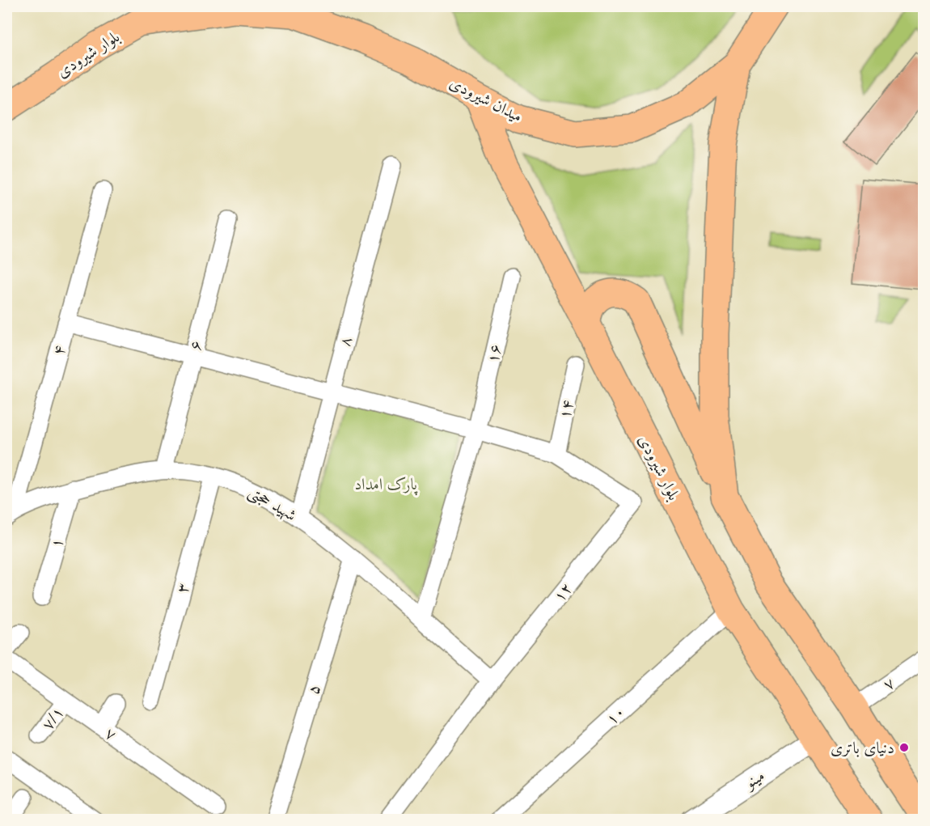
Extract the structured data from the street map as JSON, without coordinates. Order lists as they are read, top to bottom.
{
  "streets": {
    "main road": ["بلوار شیرودی", "میدان شیرودی"],
    "street": [
      "۸",
      "۶",
      "۴",
      "۱۶",
      "۱۴",
      "شهید حجتی",
      "۱",
      "۳",
      "۱۲",
      "۷",
      "۵",
      "۱۰",
      "۷/۱",
      "مینو"
    ]
  },
  "crossings": [
    ["بلوار شیرودی", "میدان شیرودی"],
    ["بلوار شیرودی", "۱۰"],
    ["بلوار شیرودی", "مینو"],
    ["۸", "شهید حجتی"],
    ["۶", "شهید حجتی"],
    ["۴", "شهید حجتی"],
    ["۱۴", "۱۲"],
    ["شهید حجتی", "۱"],
    ["شهید حجتی", "۳"],
    ["شهید حجتی", "۱۲"],
    ["شهید حجتی", "۵"],
    ["۷", "۷/۱"]
  ],
  "parks": ["پارک امداد"],
  "places": ["دنیای باتری"]
}
